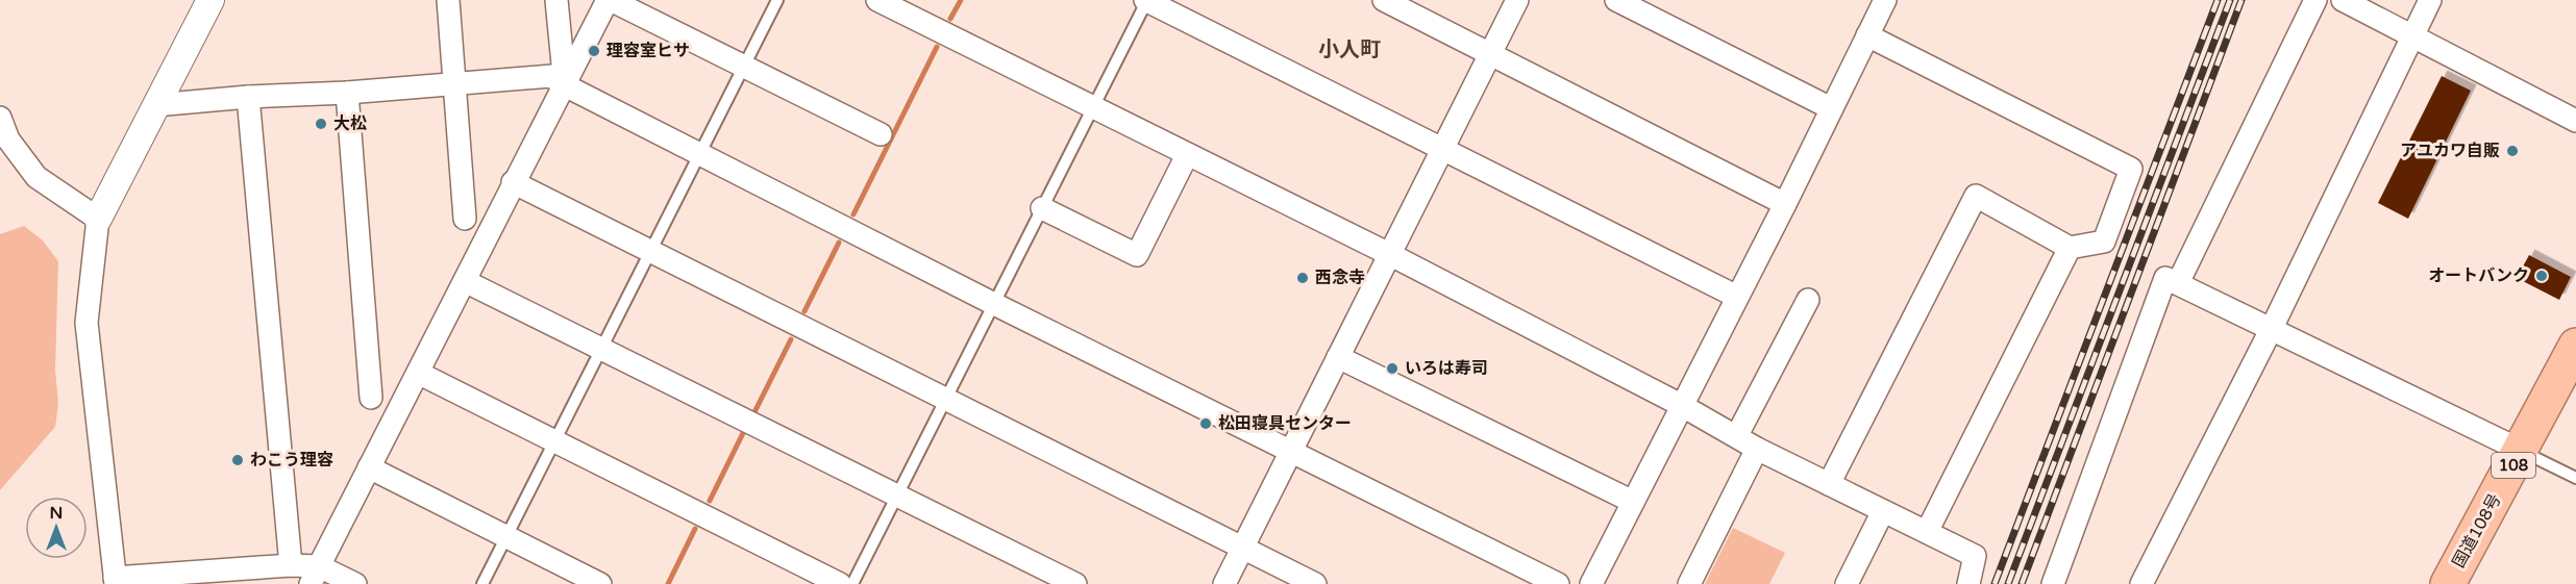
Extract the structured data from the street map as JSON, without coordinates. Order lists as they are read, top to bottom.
{
  "streets": {
    "highway": ["108", "国道108号"]
  },
  "districts": ["小人町"],
  "places": [
    "理容室ヒサ",
    "大松",
    "アユカワ自販",
    "オートバンク",
    "西念寺",
    "いろは寿司",
    "松田寝具センター",
    "わこう理容"
  ],
  "north": "top"
}
